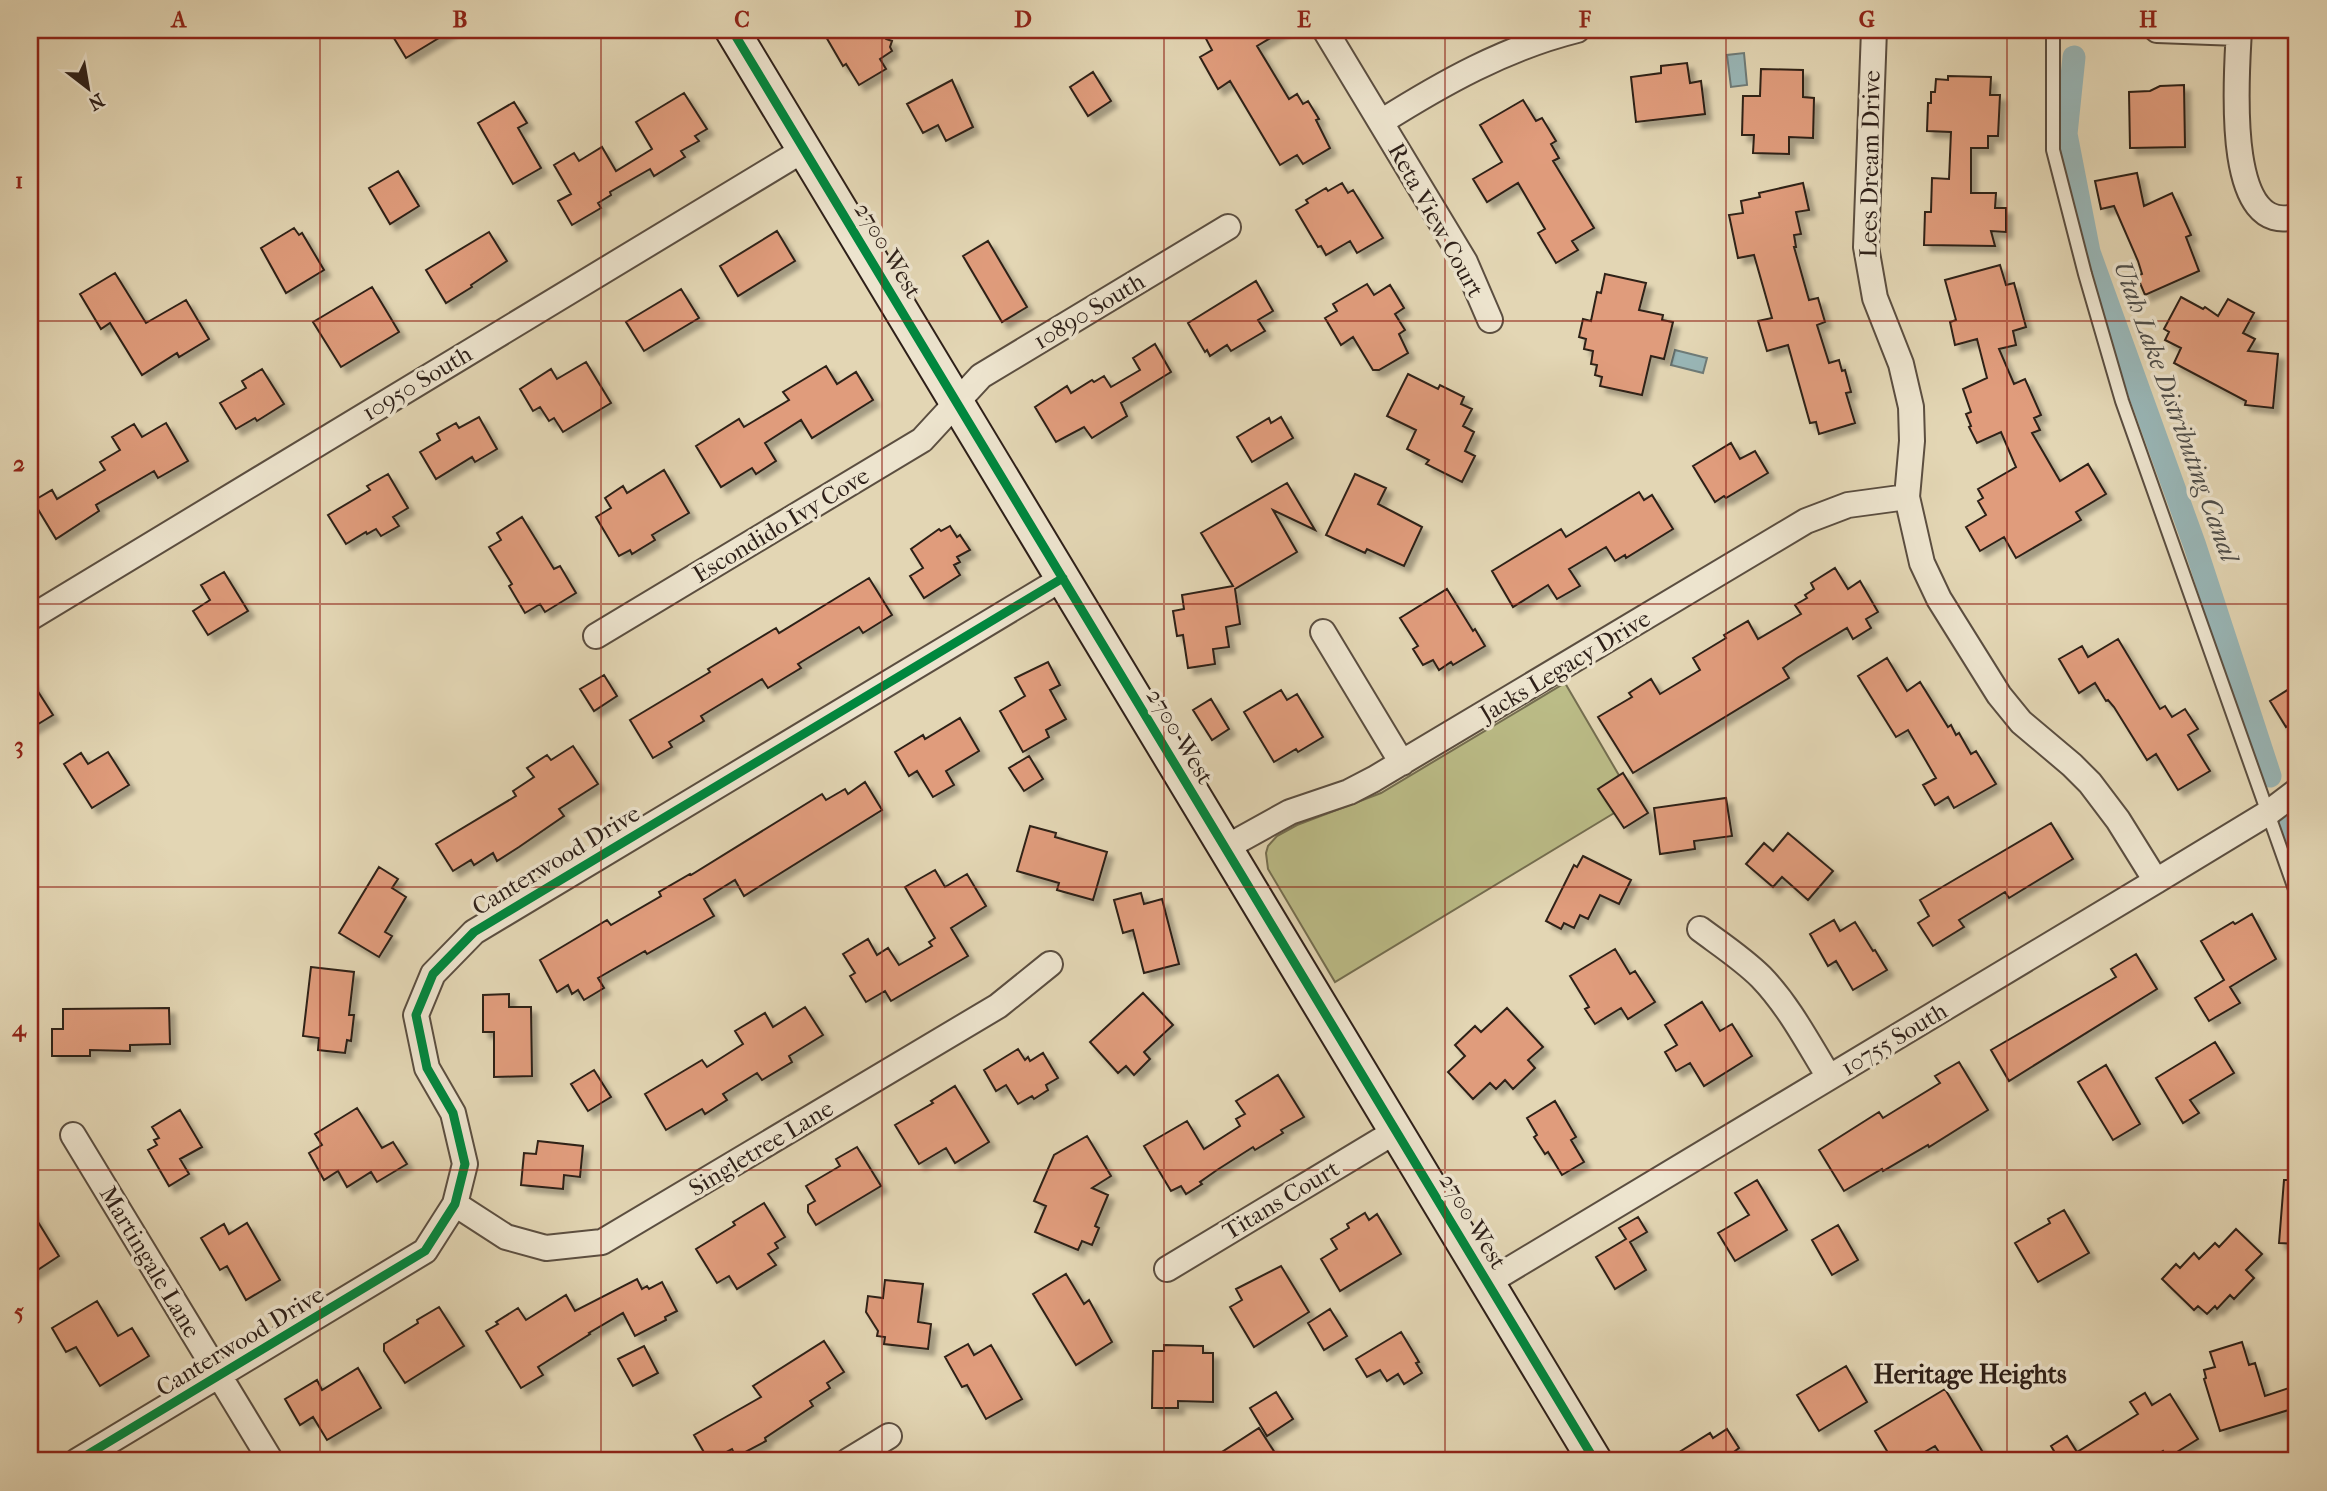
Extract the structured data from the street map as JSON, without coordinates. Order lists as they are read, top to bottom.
{
  "streets": {
    "main road": ["2700 West"],
    "street": [
      "Lees Dream Drive",
      "Reta View Court",
      "10890 South",
      "10950 South",
      "Escondido Ivy Cove",
      "Jacks Legacy Drive",
      "Canterwood Drive",
      "10755 South",
      "Singletree Lane",
      "Titans Court",
      "Martingale Lane"
    ]
  },
  "crossings": [
    ["Lees Dream Drive", "Jacks Legacy Drive"],
    ["Lees Dream Drive", "10755 South"],
    ["2700 West", "10890 South"],
    ["2700 West", "10950 South"],
    ["2700 West", "Escondido Ivy Cove"],
    ["2700 West", "Jacks Legacy Drive"],
    ["2700 West", "Canterwood Drive"],
    ["2700 West", "10755 South"],
    ["2700 West", "Titans Court"],
    ["10890 South", "Escondido Ivy Cove"],
    ["Canterwood Drive", "Singletree Lane"],
    ["Canterwood Drive", "Martingale Lane"]
  ],
  "districts": ["Heritage Heights"],
  "water": ["Utah Lake Distributing Canal"],
  "north": "bottom right",
  "grid": {
    "columns": [
      "A",
      "B",
      "C",
      "D",
      "E",
      "F",
      "G",
      "H"
    ],
    "rows": [
      "1",
      "2",
      "3",
      "4",
      "5"
    ]
  }
}
